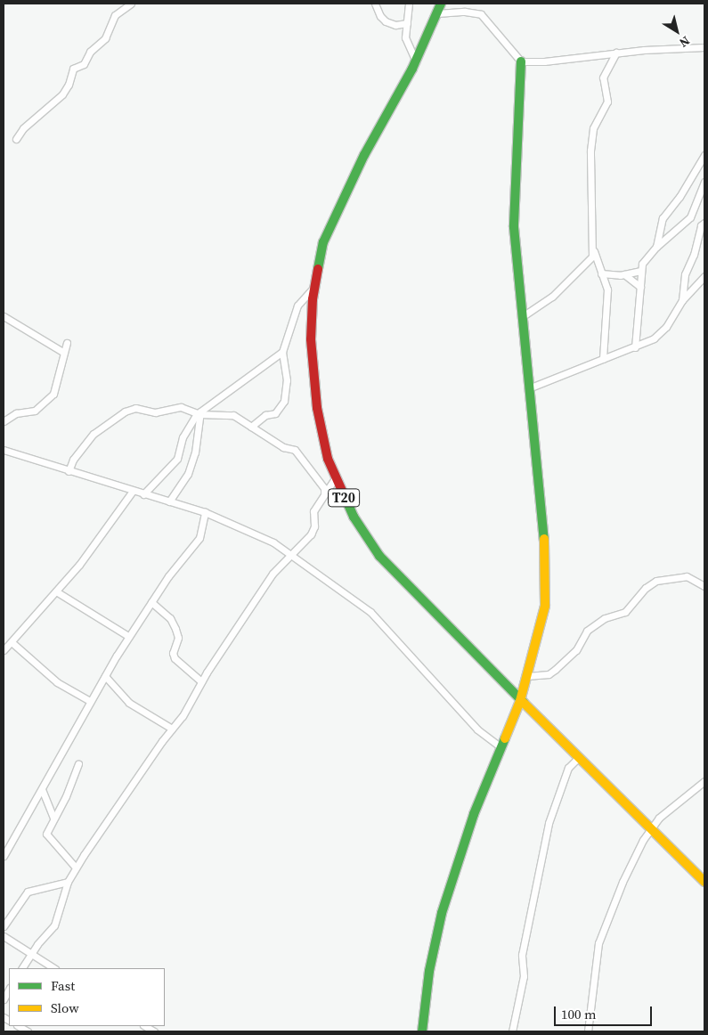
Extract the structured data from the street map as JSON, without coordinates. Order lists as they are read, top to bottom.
{
  "streets": {
    "main road": ["T20"]
  },
  "legend": ["Fast", "Slow"],
  "scale_bar": "100 m",
  "north": "bottom right"
}
